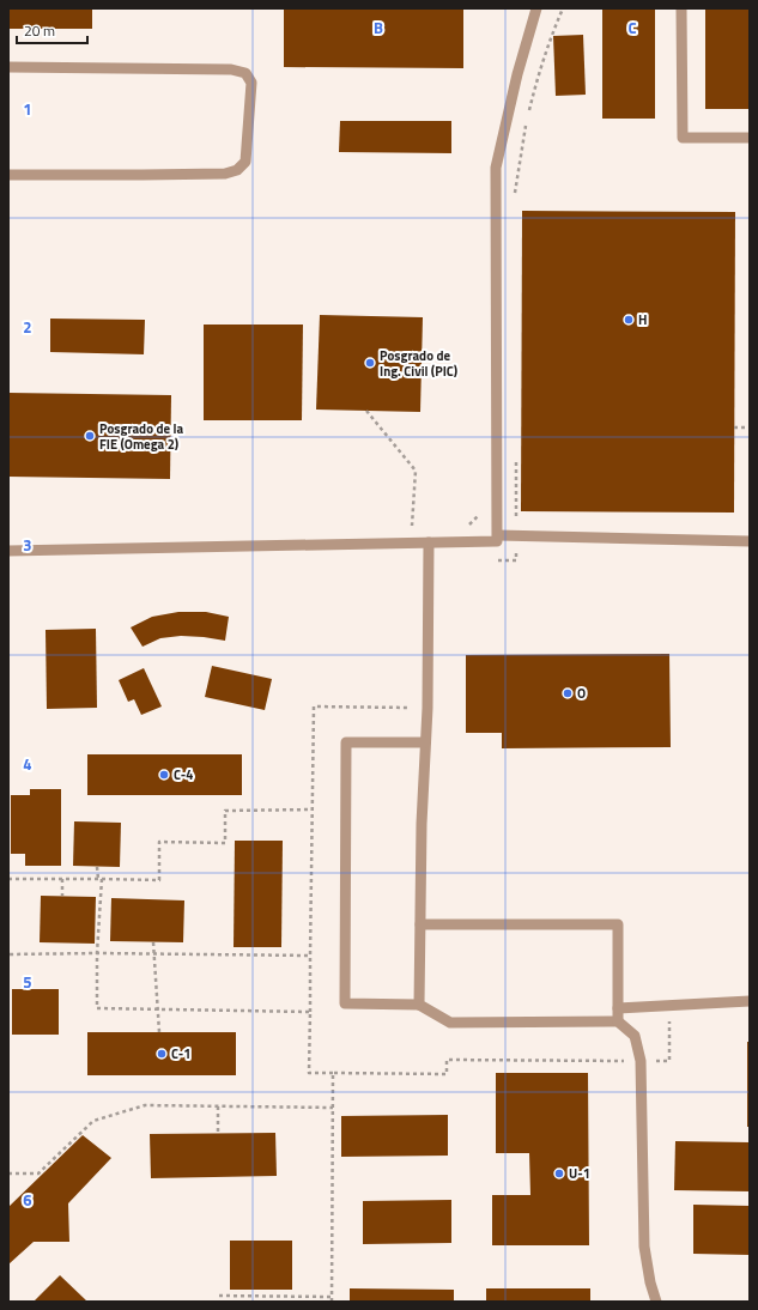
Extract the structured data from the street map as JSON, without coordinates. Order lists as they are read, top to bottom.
{
  "places": [
    "H",
    "Posgrado de Ing. Civil (PIC)",
    "Posgrado de la FIE (Omega 2)",
    "O",
    "C-4",
    "C-1",
    "U-1"
  ],
  "scale_bar": "20 m",
  "grid": {
    "columns": ["B", "C"],
    "rows": [
      "1",
      "2",
      "3",
      "4",
      "5",
      "6"
    ]
  }
}
